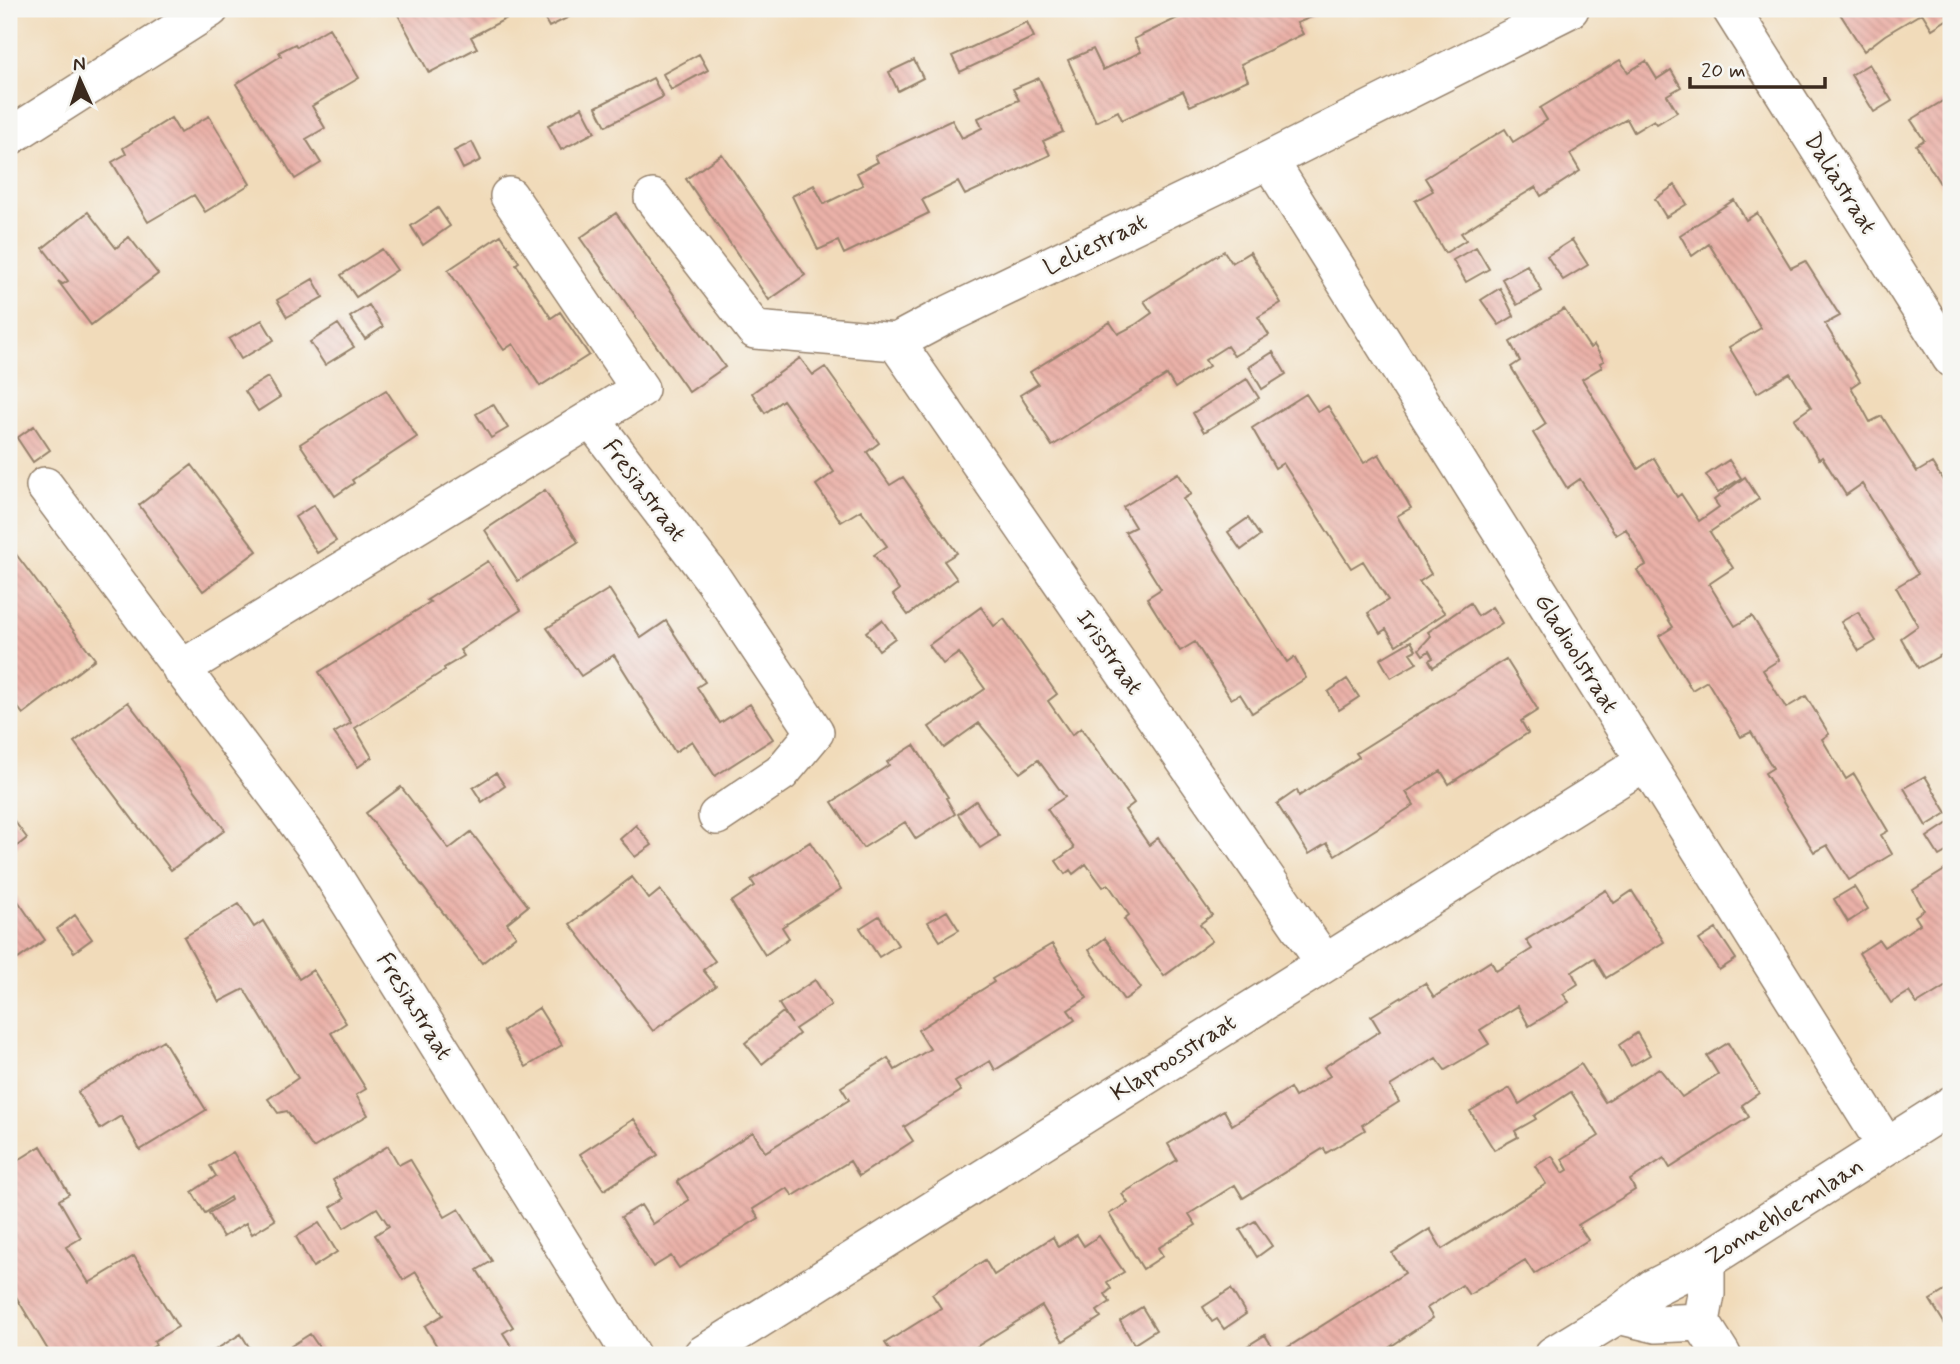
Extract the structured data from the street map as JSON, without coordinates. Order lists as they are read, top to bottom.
{
  "streets": {
    "street": [
      "Daliastraat",
      "Leliestraat",
      "Fresiastraat",
      "Irisstraat",
      "Gladioolstraat",
      "Klaproosstraat",
      "Zonnebloemlaan"
    ]
  },
  "crossings": [
    ["Leliestraat", "Irisstraat"],
    ["Leliestraat", "Gladioolstraat"],
    ["Irisstraat", "Klaproosstraat"],
    ["Gladioolstraat", "Klaproosstraat"],
    ["Gladioolstraat", "Zonnebloemlaan"]
  ],
  "scale_bar": "20 m",
  "north": "top"
}
